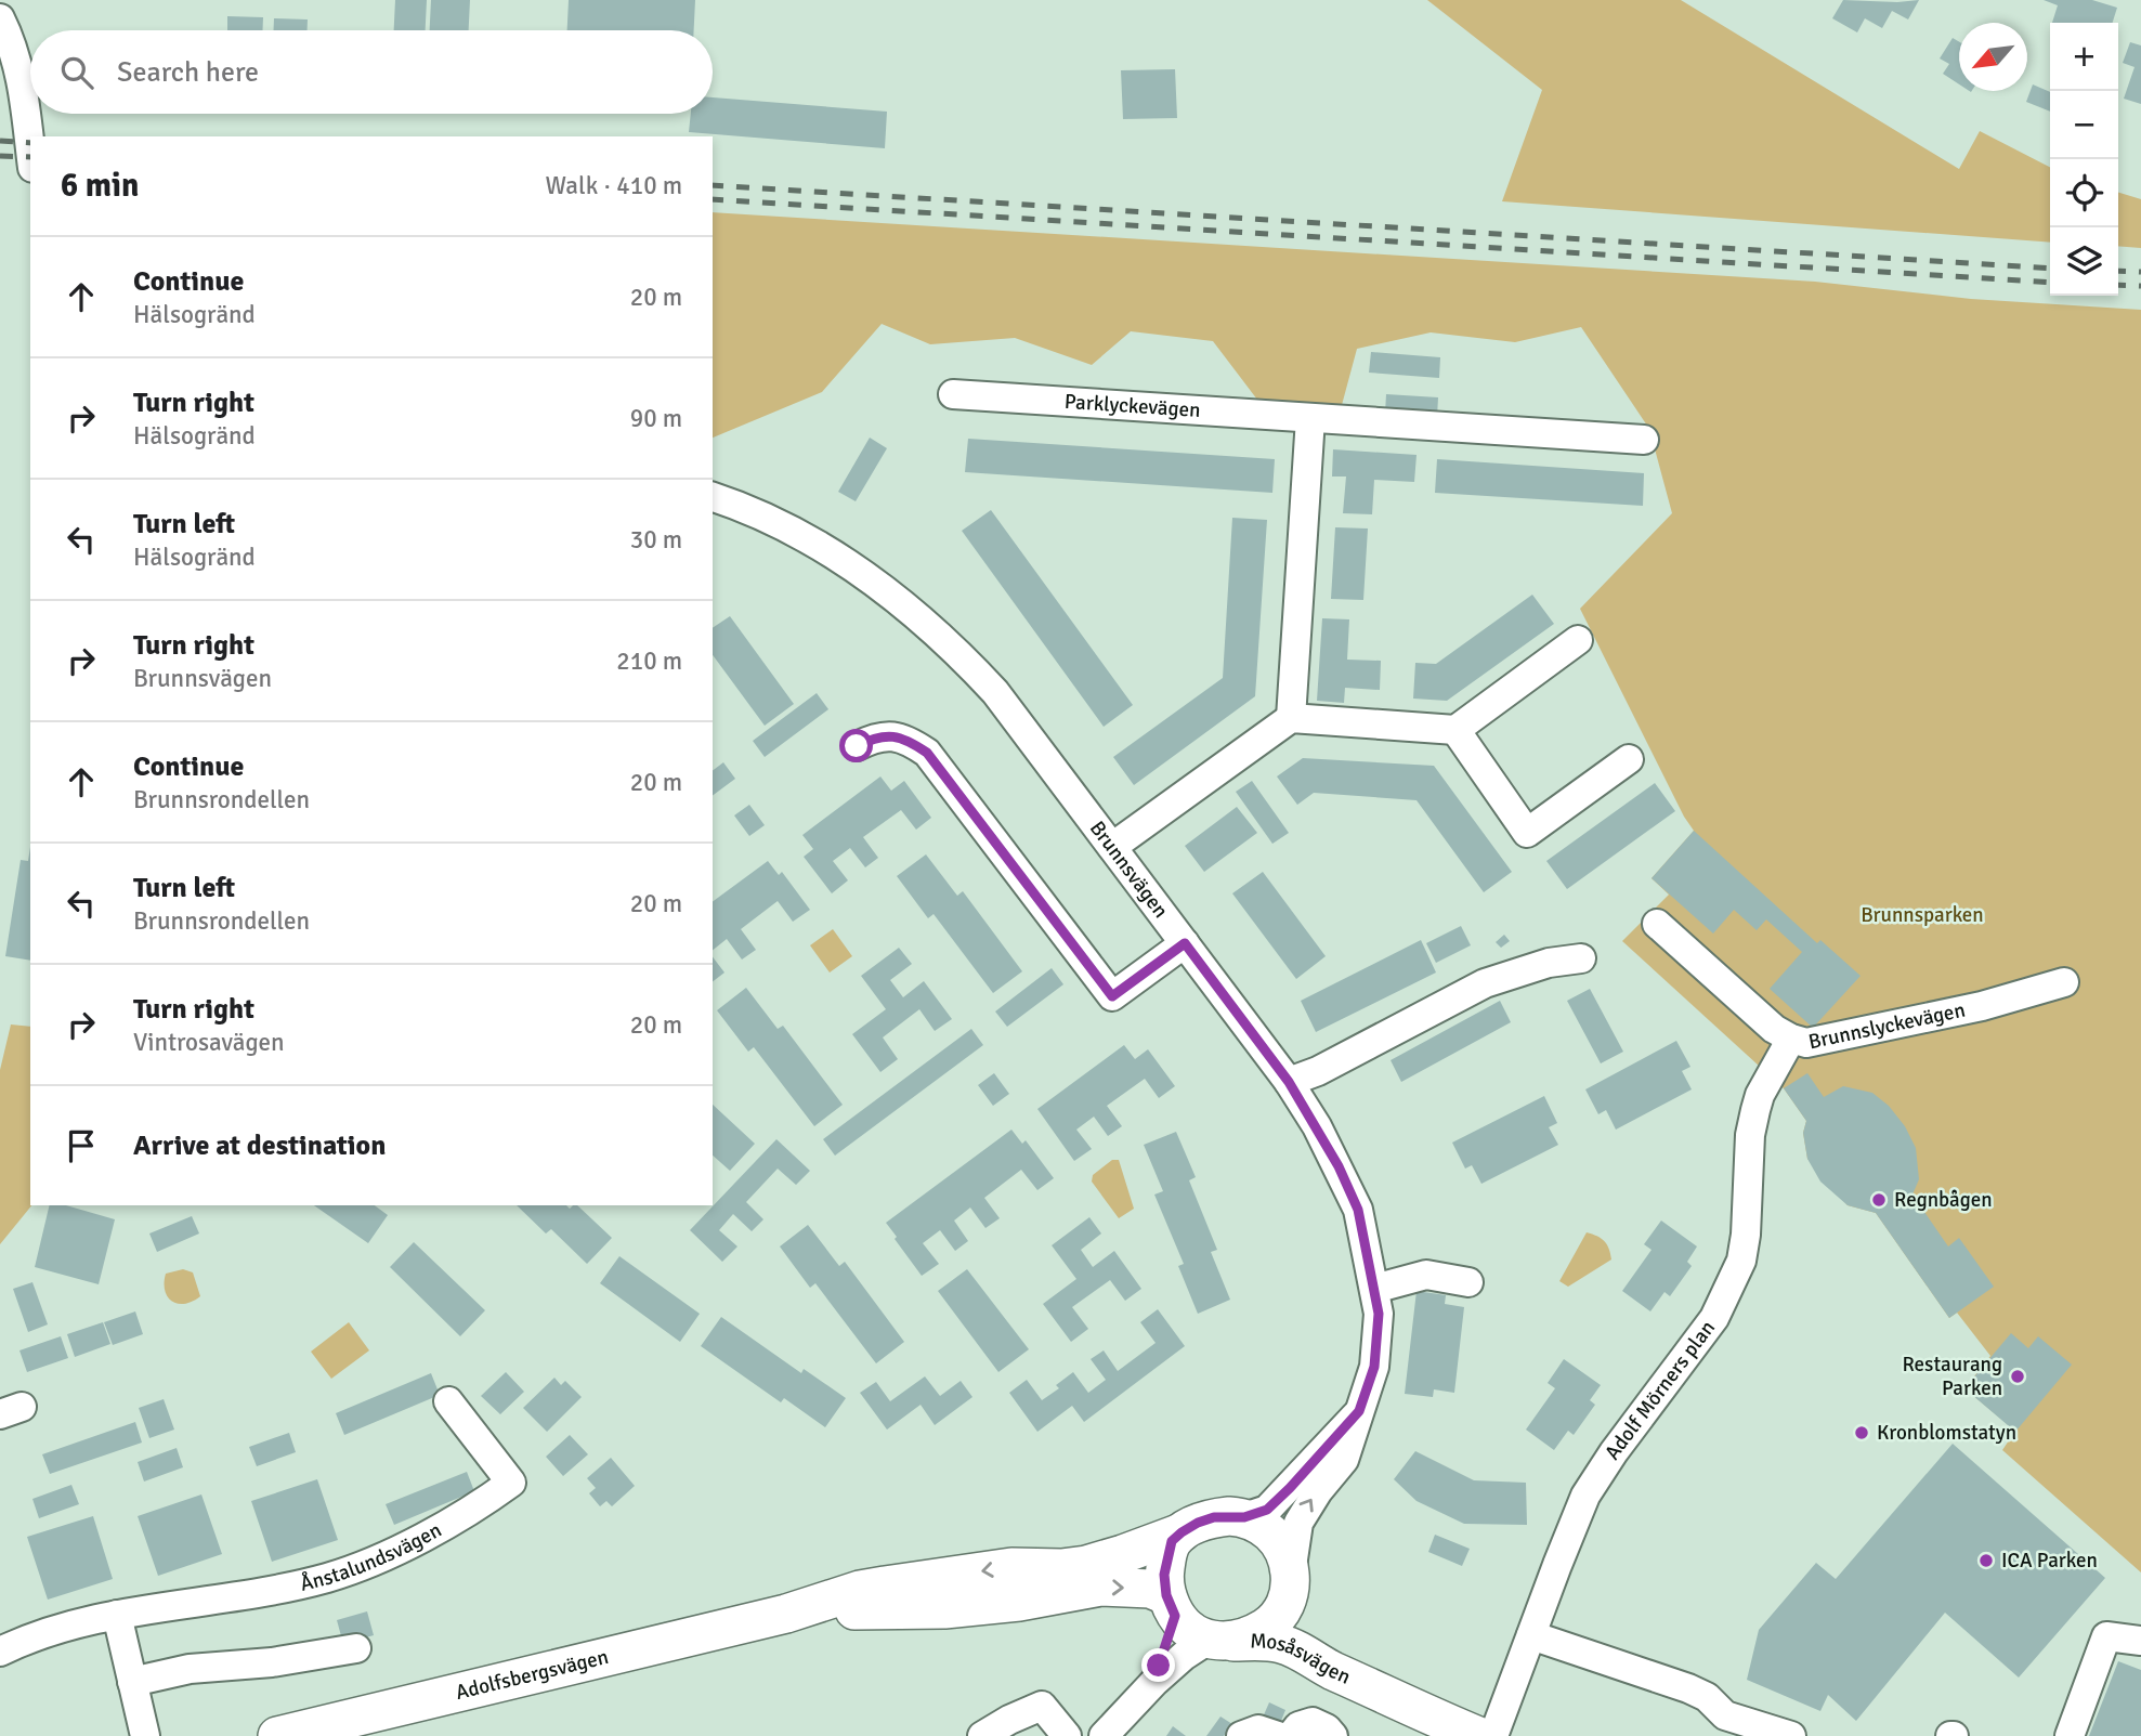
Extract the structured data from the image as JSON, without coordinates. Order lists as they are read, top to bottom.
{
  "streets": {
    "main road": ["Mosåsvägen", "Adolfsbergsvägen"],
    "street": [
      "Parklyckevägen",
      "Brunnsvägen",
      "Brunnslyckevägen",
      "Adolf Mörners plan",
      "Ånstalundsvägen"
    ]
  },
  "crossings": [
    ["Brunnsvägen", "Mosåsvägen"],
    ["Brunnsvägen", "Adolfsbergsvägen"],
    ["Brunnslyckevägen", "Adolf Mörners plan"],
    ["Mosåsvägen", "Adolfsbergsvägen"]
  ],
  "parks": ["Brunnsparken"],
  "places": [
    "Regnbågen",
    "Restaurang Parken",
    "Kronblomstatyn",
    "ICA Parken"
  ],
  "north": "bottom left",
  "page": {
    "map_buttons": ["+", "−"],
    "search": "Search here",
    "heading": ["6 min", "Walk · 410 m"],
    "list": [
      ["Continue", "Hälsogränd", "20 m"],
      ["Turn right", "Hälsogränd", "90 m"],
      ["Turn left", "Hälsogränd", "30 m"],
      ["Turn right", "Brunnsvägen", "210 m"],
      ["Continue", "Brunnsrondellen", "20 m"],
      ["Turn left", "Brunnsrondellen", "20 m"],
      ["Turn right", "Vintrosavägen", "20 m"],
      "Arrive at destination"
    ]
  }
}
